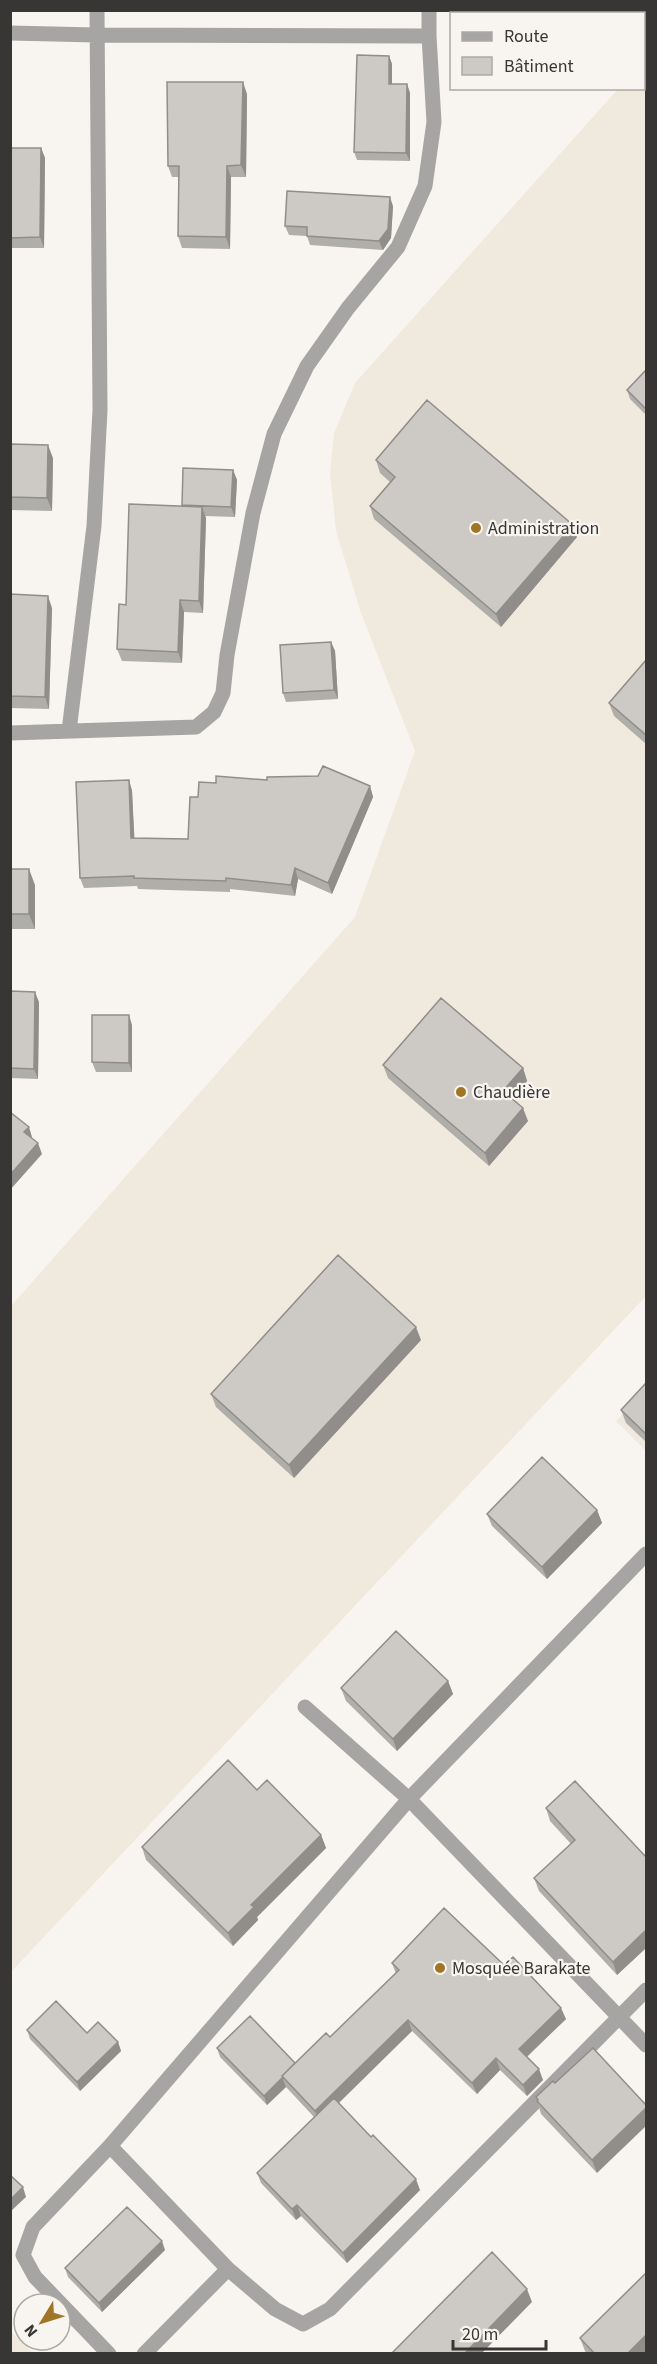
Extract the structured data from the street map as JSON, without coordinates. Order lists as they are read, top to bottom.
{
  "places": ["Administration", "Chaudière", "Mosquée Barakate"],
  "legend": ["Route", "Bâtiment"],
  "scale_bar": "20 m",
  "north": "bottom left"
}
